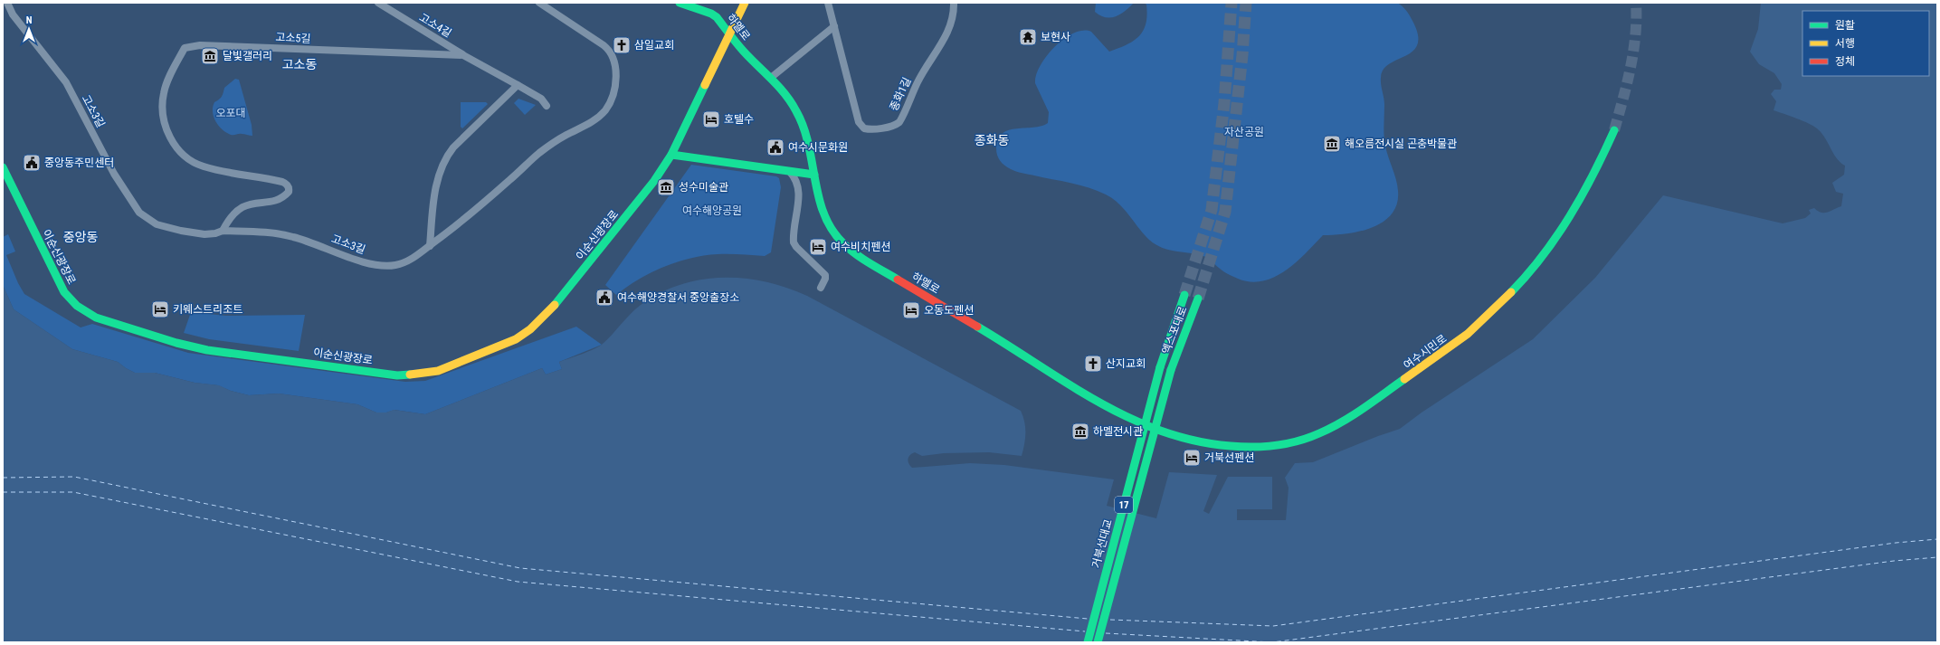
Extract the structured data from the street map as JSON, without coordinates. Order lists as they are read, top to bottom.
{
  "streets": {
    "street": [
      "고소4길",
      "하멜로",
      "고소5길",
      "종화1길",
      "고소3길",
      "이순신광장로",
      "엑스포대로",
      "여수시민로",
      "17",
      "거북선대교"
    ]
  },
  "crossings": [
    ["고소4길", "고소5길"],
    ["하멜로", "이순신광장로"],
    ["하멜로", "여수시민로"],
    ["고소5길", "고소3길"],
    ["엑스포대로", "거북선대교"]
  ],
  "districts": ["고소동", "종화동", "중앙동"],
  "parks": ["오포대", "자산공원", "여수해양공원"],
  "places": {
    "temple": ["보현사"],
    "church": ["삼일교회", "산지교회"],
    "museum": [
      "달빛갤러리",
      "해오름전시실 곤충박물관",
      "성수미술관",
      "하멜전시관"
    ],
    "hotel": [
      "호텔수",
      "여수비치펜션",
      "키웨스트리조트",
      "오동도펜션",
      "거북선펜션"
    ],
    "public building": ["여수시문화원", "중앙동주민센터", "여수해양경찰서 중앙출장소"]
  },
  "legend": ["원활", "서행", "정체"],
  "north": "top"
}
